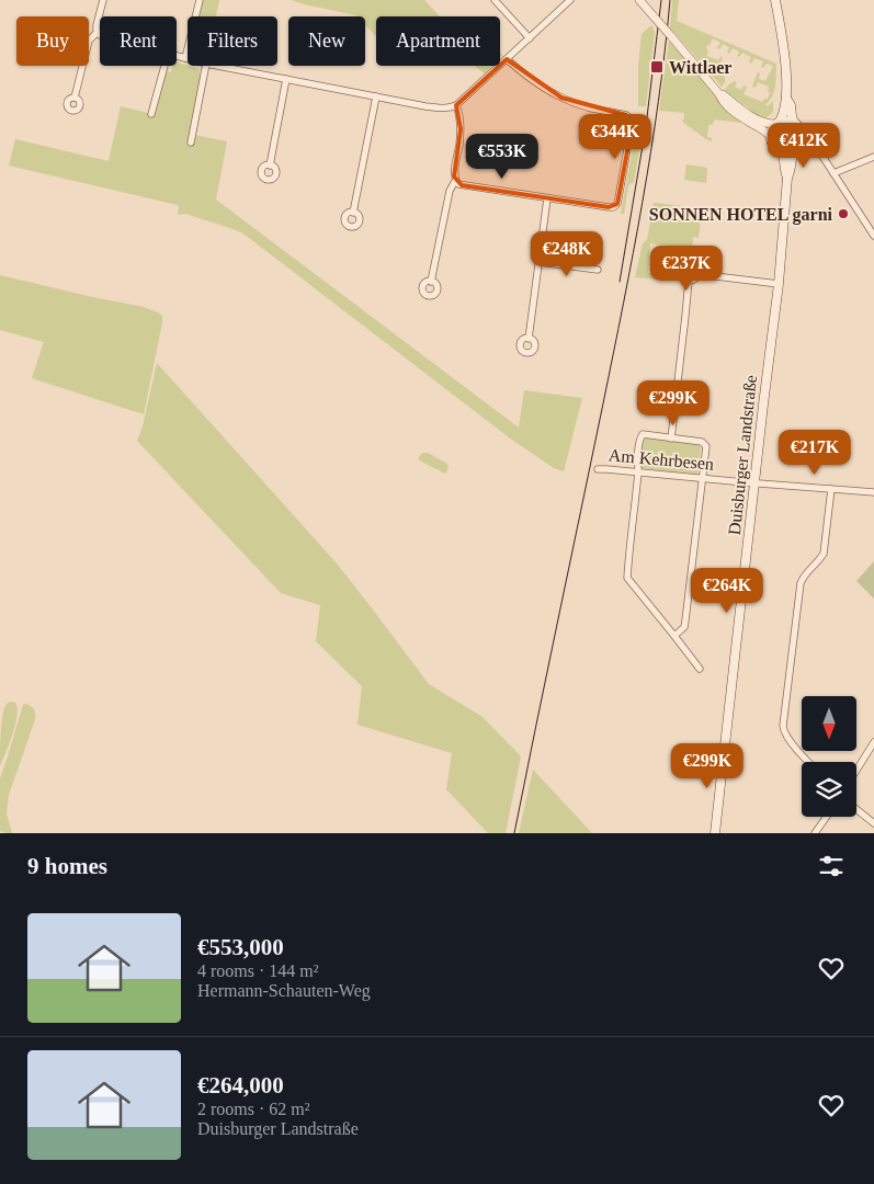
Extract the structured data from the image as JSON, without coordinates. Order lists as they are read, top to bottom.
{
  "streets": {
    "main road": ["Duisburger Landstraße"],
    "street": ["Am Kehrbesen"]
  },
  "crossings": [
    ["Duisburger Landstraße", "Am Kehrbesen"]
  ],
  "places": {
    "transit": ["Wittlaer"],
    "other": ["SONNEN HOTEL garni"]
  },
  "north": "bottom",
  "page": {
    "chip": [
      "Buy",
      "Rent",
      "Filters",
      "New",
      "Apartment"
    ],
    "price": [
      "€344K",
      "€412K",
      "€553K",
      "€248K",
      "€237K",
      "€299K",
      "€217K",
      "€264K",
      "€299K"
    ],
    "heading": "9 homes",
    "list": [
      {
        "name": "€553,000",
        "note": "4 rooms · 144 m² · Hermann-Schauten-Weg"
      },
      {
        "name": "€264,000",
        "note": "2 rooms · 62 m² · Duisburger Landstraße"
      }
    ]
  }
}
